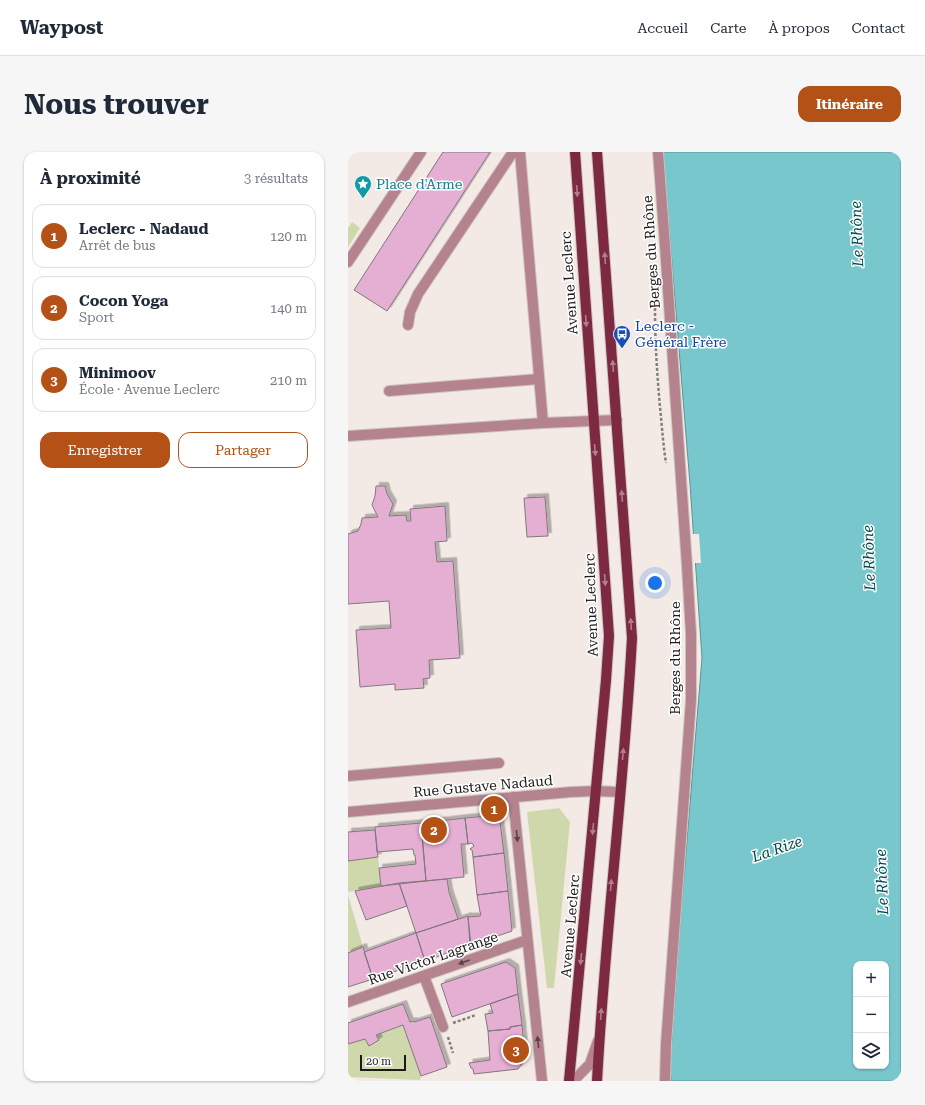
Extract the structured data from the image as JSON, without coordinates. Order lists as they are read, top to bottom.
{
  "streets": {
    "main road": ["Avenue Leclerc"],
    "street": ["Berges du Rhône", "Rue Gustave Nadaud", "Rue Victor Lagrange"]
  },
  "crossings": [
    ["Avenue Leclerc", "Rue Gustave Nadaud"]
  ],
  "one_way": ["Rue Victor Lagrange"],
  "water": ["Le Rhône", "La Rize"],
  "places": {
    "place": ["Place d'Arme"],
    "bus stop": ["Leclerc - Général Frère"]
  },
  "scale_bar": "20 m",
  "page": {
    "header": "Waypost",
    "nav": [
      "Accueil",
      "Carte",
      "À propos",
      "Contact"
    ],
    "buttons": [
      "Itinéraire",
      ["Enregistrer", "Partager"]
    ],
    "title": "Nous trouver",
    "heading": ["À proximité", "3 résultats"],
    "list": [
      {
        "mark": "1",
        "name": "Leclerc - Nadaud",
        "note": "Arrêt de bus",
        "value": "120 m"
      },
      {
        "mark": "2",
        "name": "Cocon Yoga",
        "note": "Sport",
        "value": "140 m"
      },
      {
        "mark": "3",
        "name": "Minimoov",
        "note": "École · Avenue Leclerc",
        "value": "210 m"
      }
    ],
    "pins": ["1", "2", "3"],
    "map_buttons": ["+", "−"],
    "scale": "20 m"
  }
}
